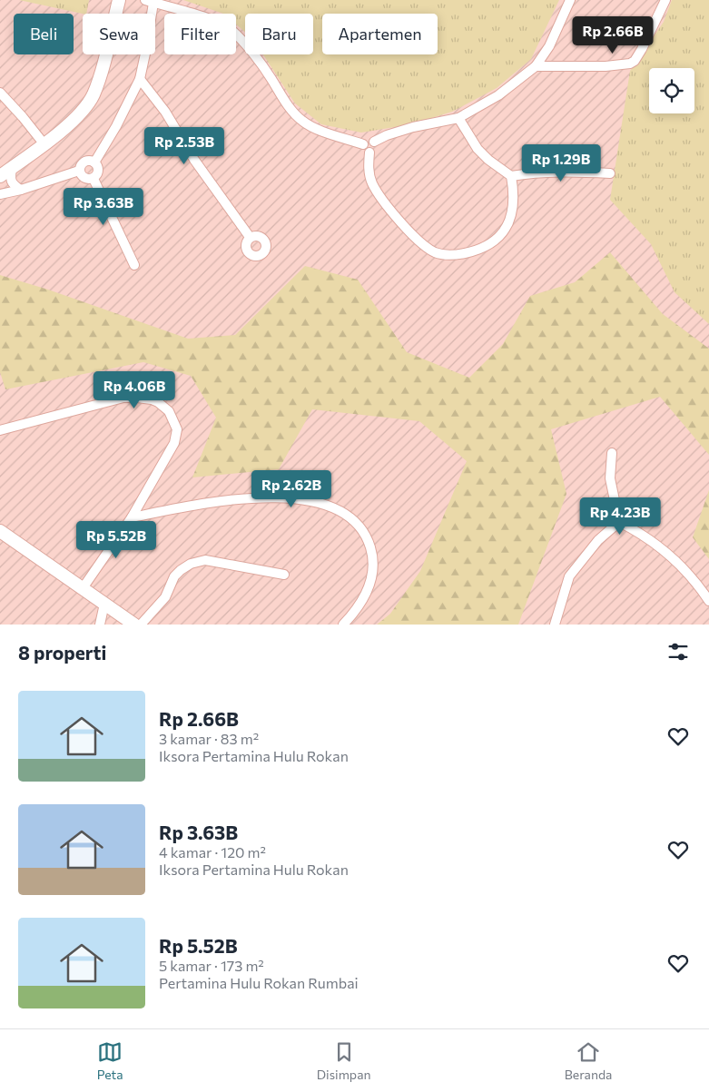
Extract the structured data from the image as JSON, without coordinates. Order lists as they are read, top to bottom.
{
  "page": {
    "chip": [
      "Beli",
      "Sewa",
      "Filter",
      "Baru",
      "Apartemen"
    ],
    "price": [
      "Rp 2.66B",
      "Rp 2.53B",
      "Rp 1.29B",
      "Rp 3.63B",
      "Rp 4.06B",
      "Rp 2.62B",
      "Rp 4.23B",
      "Rp 5.52B"
    ],
    "heading": "8 properti",
    "list": [
      {
        "name": "Rp 2.66B",
        "note": "3 kamar · 83 m² · Iksora Pertamina Hulu Rokan"
      },
      {
        "name": "Rp 3.63B",
        "note": "4 kamar · 120 m² · Iksora Pertamina Hulu Rokan"
      },
      {
        "name": "Rp 5.52B",
        "note": "5 kamar · 173 m² · Pertamina Hulu Rokan Rumbai"
      }
    ],
    "tabs": ["Peta", "Disimpan", "Beranda"]
  }
}
